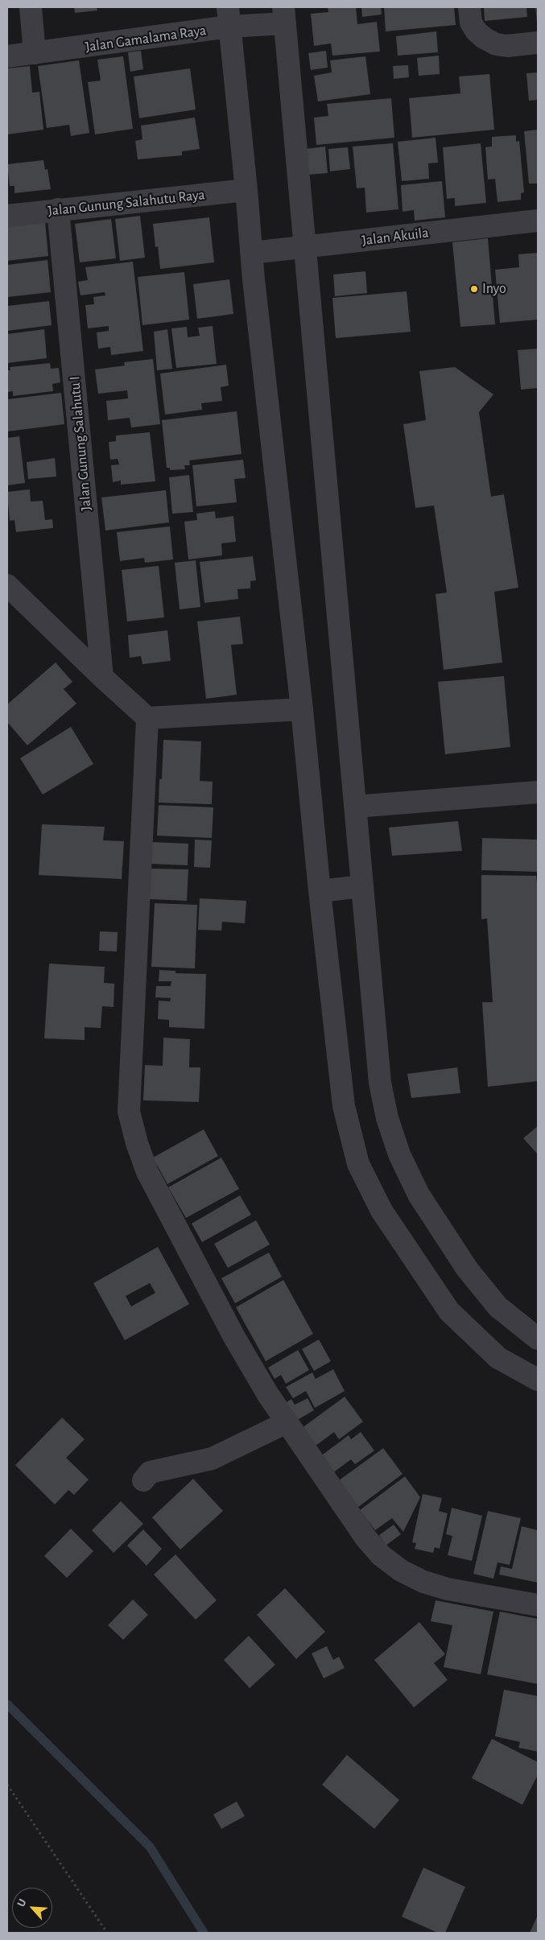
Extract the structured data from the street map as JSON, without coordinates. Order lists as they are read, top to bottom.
{
  "streets": {
    "street": [
      "Jalan Gamalama Raya",
      "Jalan Gunung Salahutu Raya",
      "Jalan Akuila",
      "Jalan Gunung Salahutu I"
    ]
  },
  "crossings": [
    ["Jalan Gunung Salahutu Raya", "Jalan Gunung Salahutu I"]
  ],
  "places": ["Inyo"],
  "north": "top left"
}
